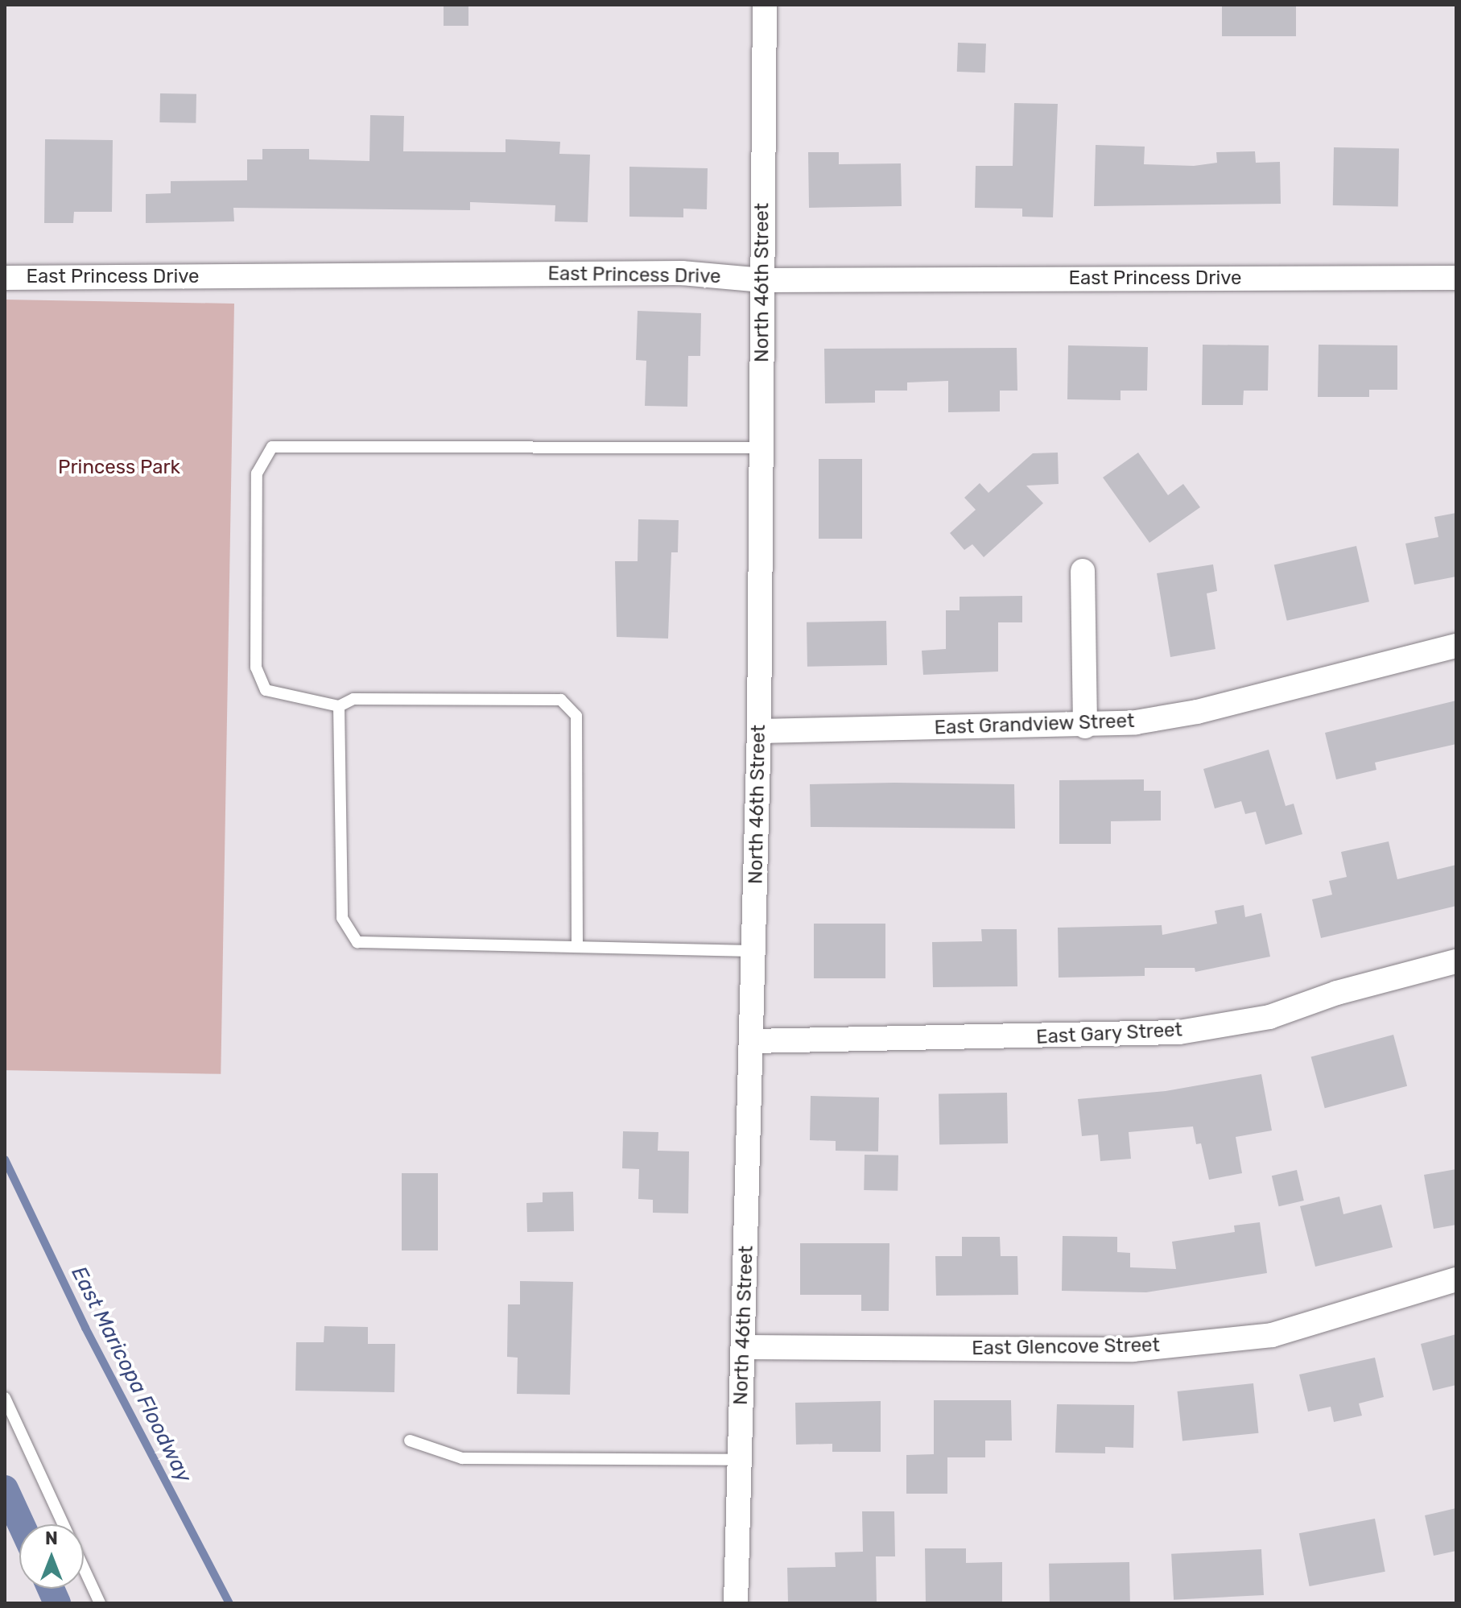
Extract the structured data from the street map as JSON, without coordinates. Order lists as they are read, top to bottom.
{
  "streets": {
    "street": [
      "East Princess Drive",
      "North 46th Street",
      "East Grandview Street",
      "East Gary Street",
      "East Glencove Street"
    ]
  },
  "crossings": [
    ["East Princess Drive", "North 46th Street"],
    ["North 46th Street", "East Grandview Street"],
    ["North 46th Street", "East Gary Street"],
    ["North 46th Street", "East Glencove Street"]
  ],
  "water": ["East Maricopa Floodway"],
  "parks": ["Princess Park"],
  "north": "top"
}
